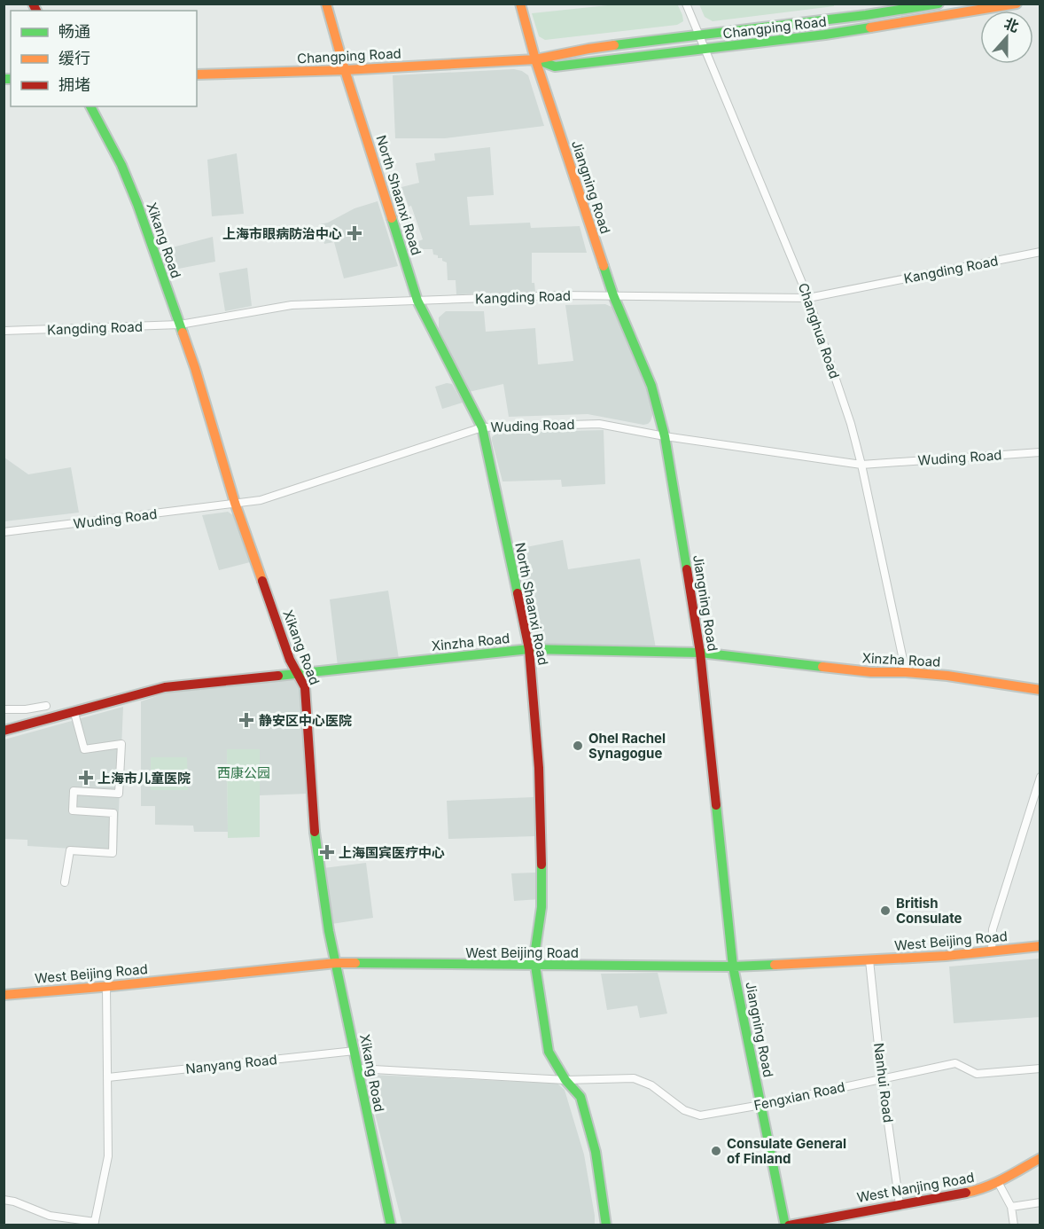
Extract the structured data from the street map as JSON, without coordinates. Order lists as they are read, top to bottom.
{
  "streets": {
    "main road": [
      "Changping Road",
      "Jiangning Road",
      "North Shaanxi Road",
      "Xikang Road",
      "Xinzha Road",
      "West Beijing Road",
      "West Nanjing Road"
    ],
    "street": [
      "Kangding Road",
      "Changhua Road",
      "Wuding Road",
      "Nanyang Road",
      "Nanhui Road",
      "Fengxian Road"
    ]
  },
  "crossings": [
    ["Changping Road", "Jiangning Road"],
    ["Changping Road", "North Shaanxi Road"],
    ["Changping Road", "Changhua Road"],
    ["Jiangning Road", "Kangding Road"],
    ["Jiangning Road", "Wuding Road"],
    ["Jiangning Road", "Xinzha Road"],
    ["Jiangning Road", "West Beijing Road"],
    ["Jiangning Road", "Fengxian Road"],
    ["Jiangning Road", "West Nanjing Road"],
    ["North Shaanxi Road", "Kangding Road"],
    ["North Shaanxi Road", "Wuding Road"],
    ["North Shaanxi Road", "Xinzha Road"],
    ["North Shaanxi Road", "West Beijing Road"],
    ["North Shaanxi Road", "Fengxian Road"],
    ["Xikang Road", "Kangding Road"],
    ["Xikang Road", "Wuding Road"],
    ["Xikang Road", "Xinzha Road"],
    ["Xikang Road", "West Beijing Road"],
    ["Xikang Road", "Nanyang Road"],
    ["Kangding Road", "Changhua Road"],
    ["Changhua Road", "Wuding Road"],
    ["Changhua Road", "Xinzha Road"],
    ["West Beijing Road", "Nanhui Road"],
    ["Nanhui Road", "Fengxian Road"],
    ["Nanhui Road", "West Nanjing Road"]
  ],
  "parks": ["西康公园"],
  "places": {
    "health": [
      "上海市眼病防治中心",
      "静安区中心医院",
      "上海市儿童医院",
      "上海国宾医疗中心"
    ],
    "other": ["Ohel Rachel Synagogue", "British Consulate", "Consulate General of Finland"]
  },
  "legend": ["畅通", "缓行", "拥堵"],
  "north": "top"
}
